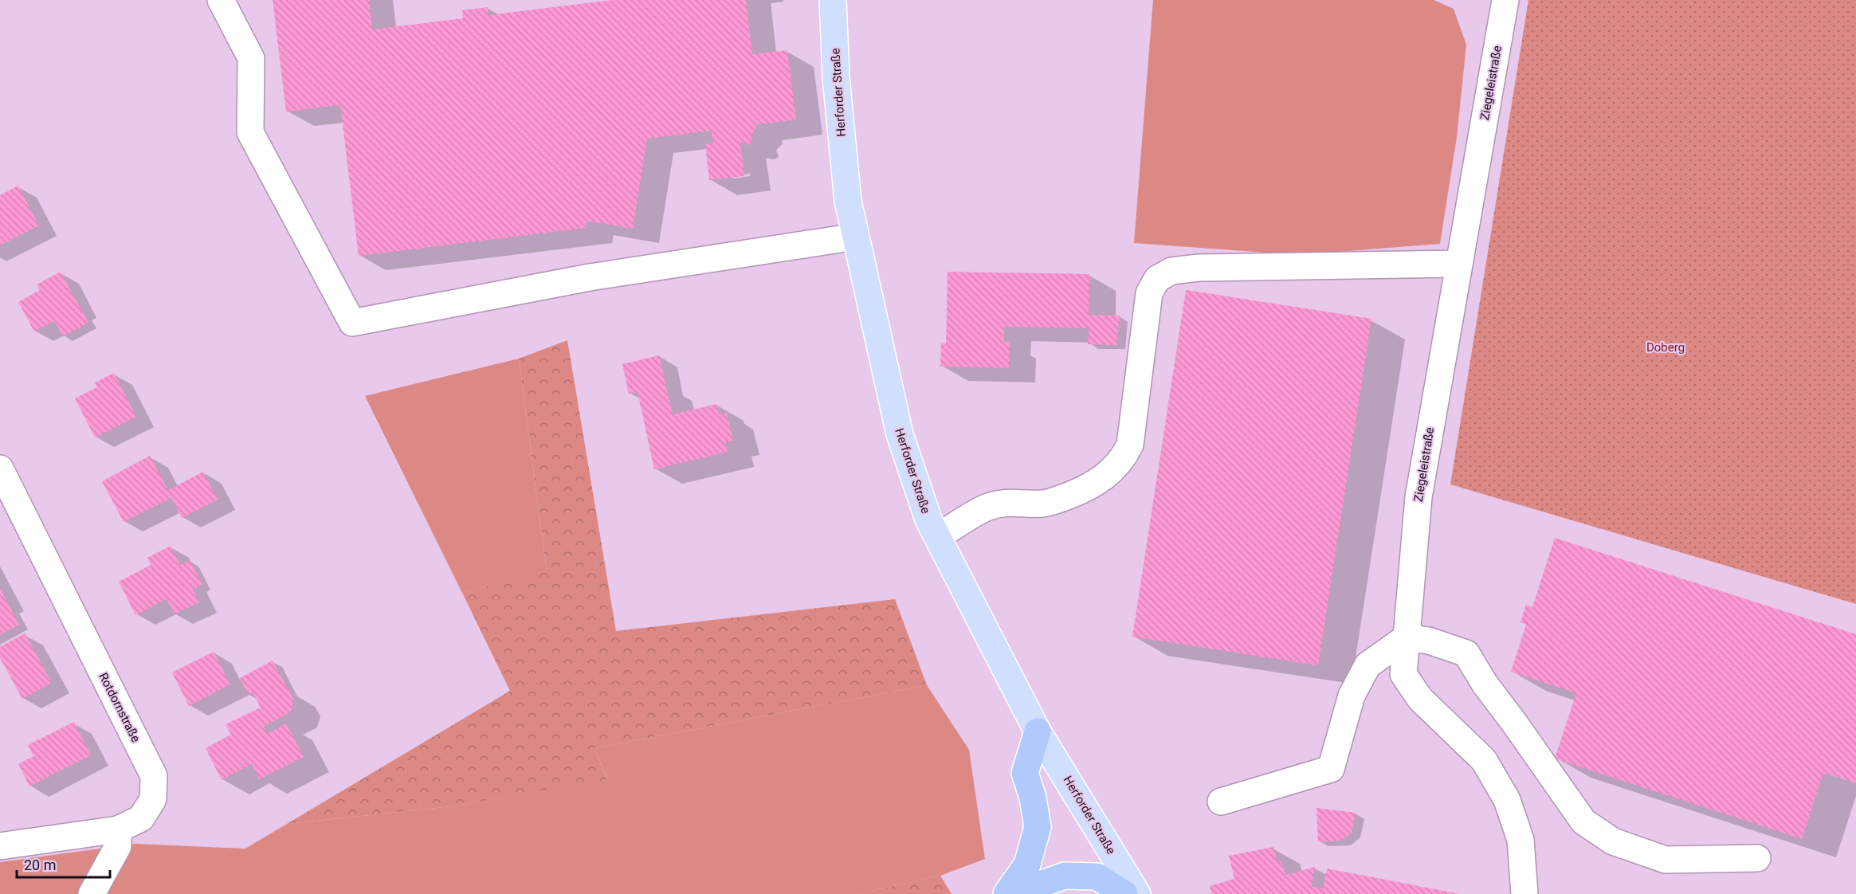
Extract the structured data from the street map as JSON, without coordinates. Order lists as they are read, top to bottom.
{
  "streets": {
    "main road": ["Herforder Straße"],
    "street": ["Ziegeleistraße", "Rotdornstraße"]
  },
  "parks": ["Doberg"],
  "scale_bar": "20 m"
}
